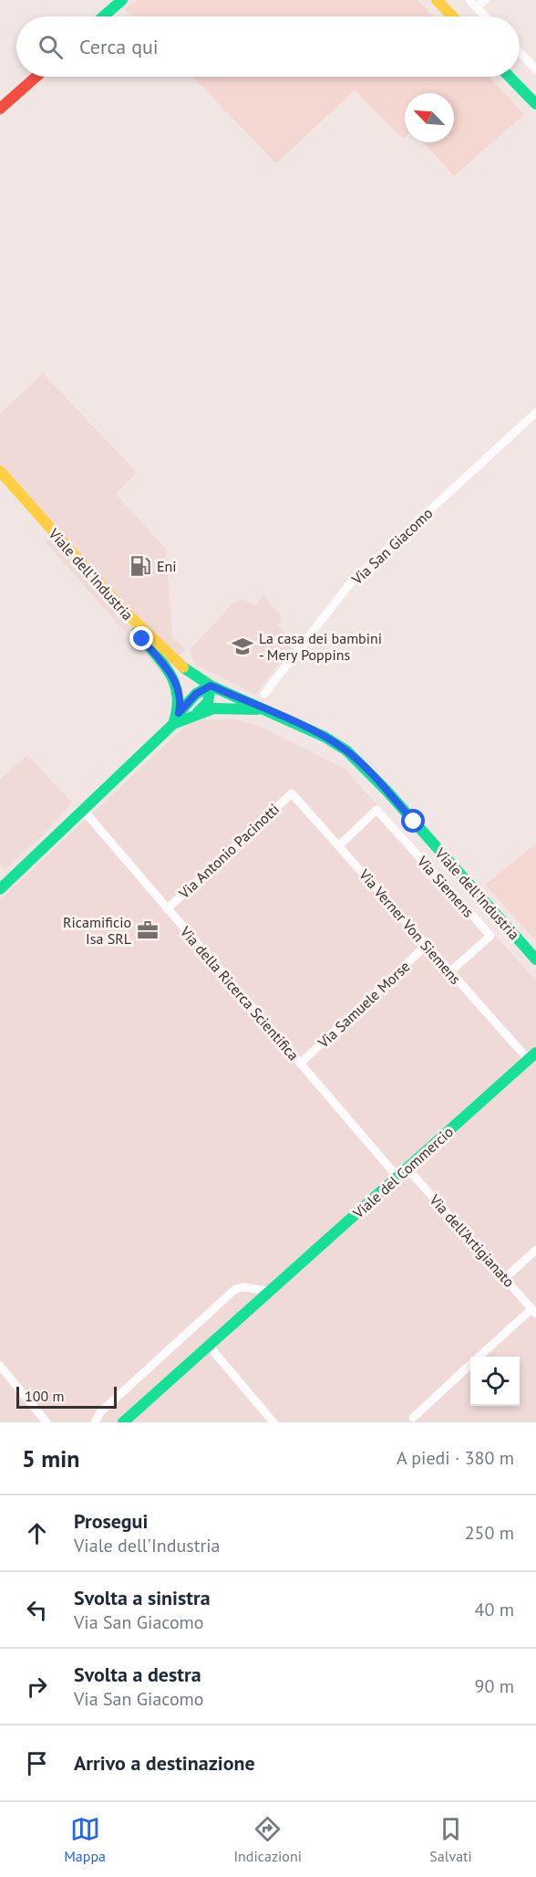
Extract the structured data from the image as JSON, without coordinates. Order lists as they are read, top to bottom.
{
  "streets": {
    "street": [
      "Via San Giacomo",
      "Viale dell'Industria",
      "Via Antonio Pacinotti",
      "Via Siemens",
      "Via Verner Von Siemens",
      "Via della Ricerca Scientifica",
      "Via Samuele Morse",
      "Viale del Commercio",
      "Via dell'Artigianato"
    ]
  },
  "crossings": [
    ["Via Antonio Pacinotti", "Via Verner Von Siemens"],
    ["Via Antonio Pacinotti", "Via della Ricerca Scientifica"],
    ["Via Siemens", "Via Verner Von Siemens"],
    ["Via Verner Von Siemens", "Via Samuele Morse"],
    ["Via Verner Von Siemens", "Viale del Commercio"],
    ["Via della Ricerca Scientifica", "Via Samuele Morse"],
    ["Via della Ricerca Scientifica", "Viale del Commercio"],
    ["Viale del Commercio", "Via dell'Artigianato"]
  ],
  "places": {
    "fuel station": ["Eni"],
    "school or university": ["La casa dei bambini - Mery Poppins"],
    "office": ["Ricamificio Isa SRL"]
  },
  "scale_bar": "100 m",
  "north": "top left",
  "page": {
    "search": "Cerca qui",
    "scale": "100 m",
    "heading": ["5 min", "A piedi · 380 m"],
    "list": [
      ["Prosegui", "Viale dell'Industria", "250 m"],
      ["Svolta a sinistra", "Via San Giacomo", "40 m"],
      ["Svolta a destra", "Via San Giacomo", "90 m"],
      "Arrivo a destinazione"
    ],
    "nav": ["Mappa", "Indicazioni", "Salvati"]
  }
}
